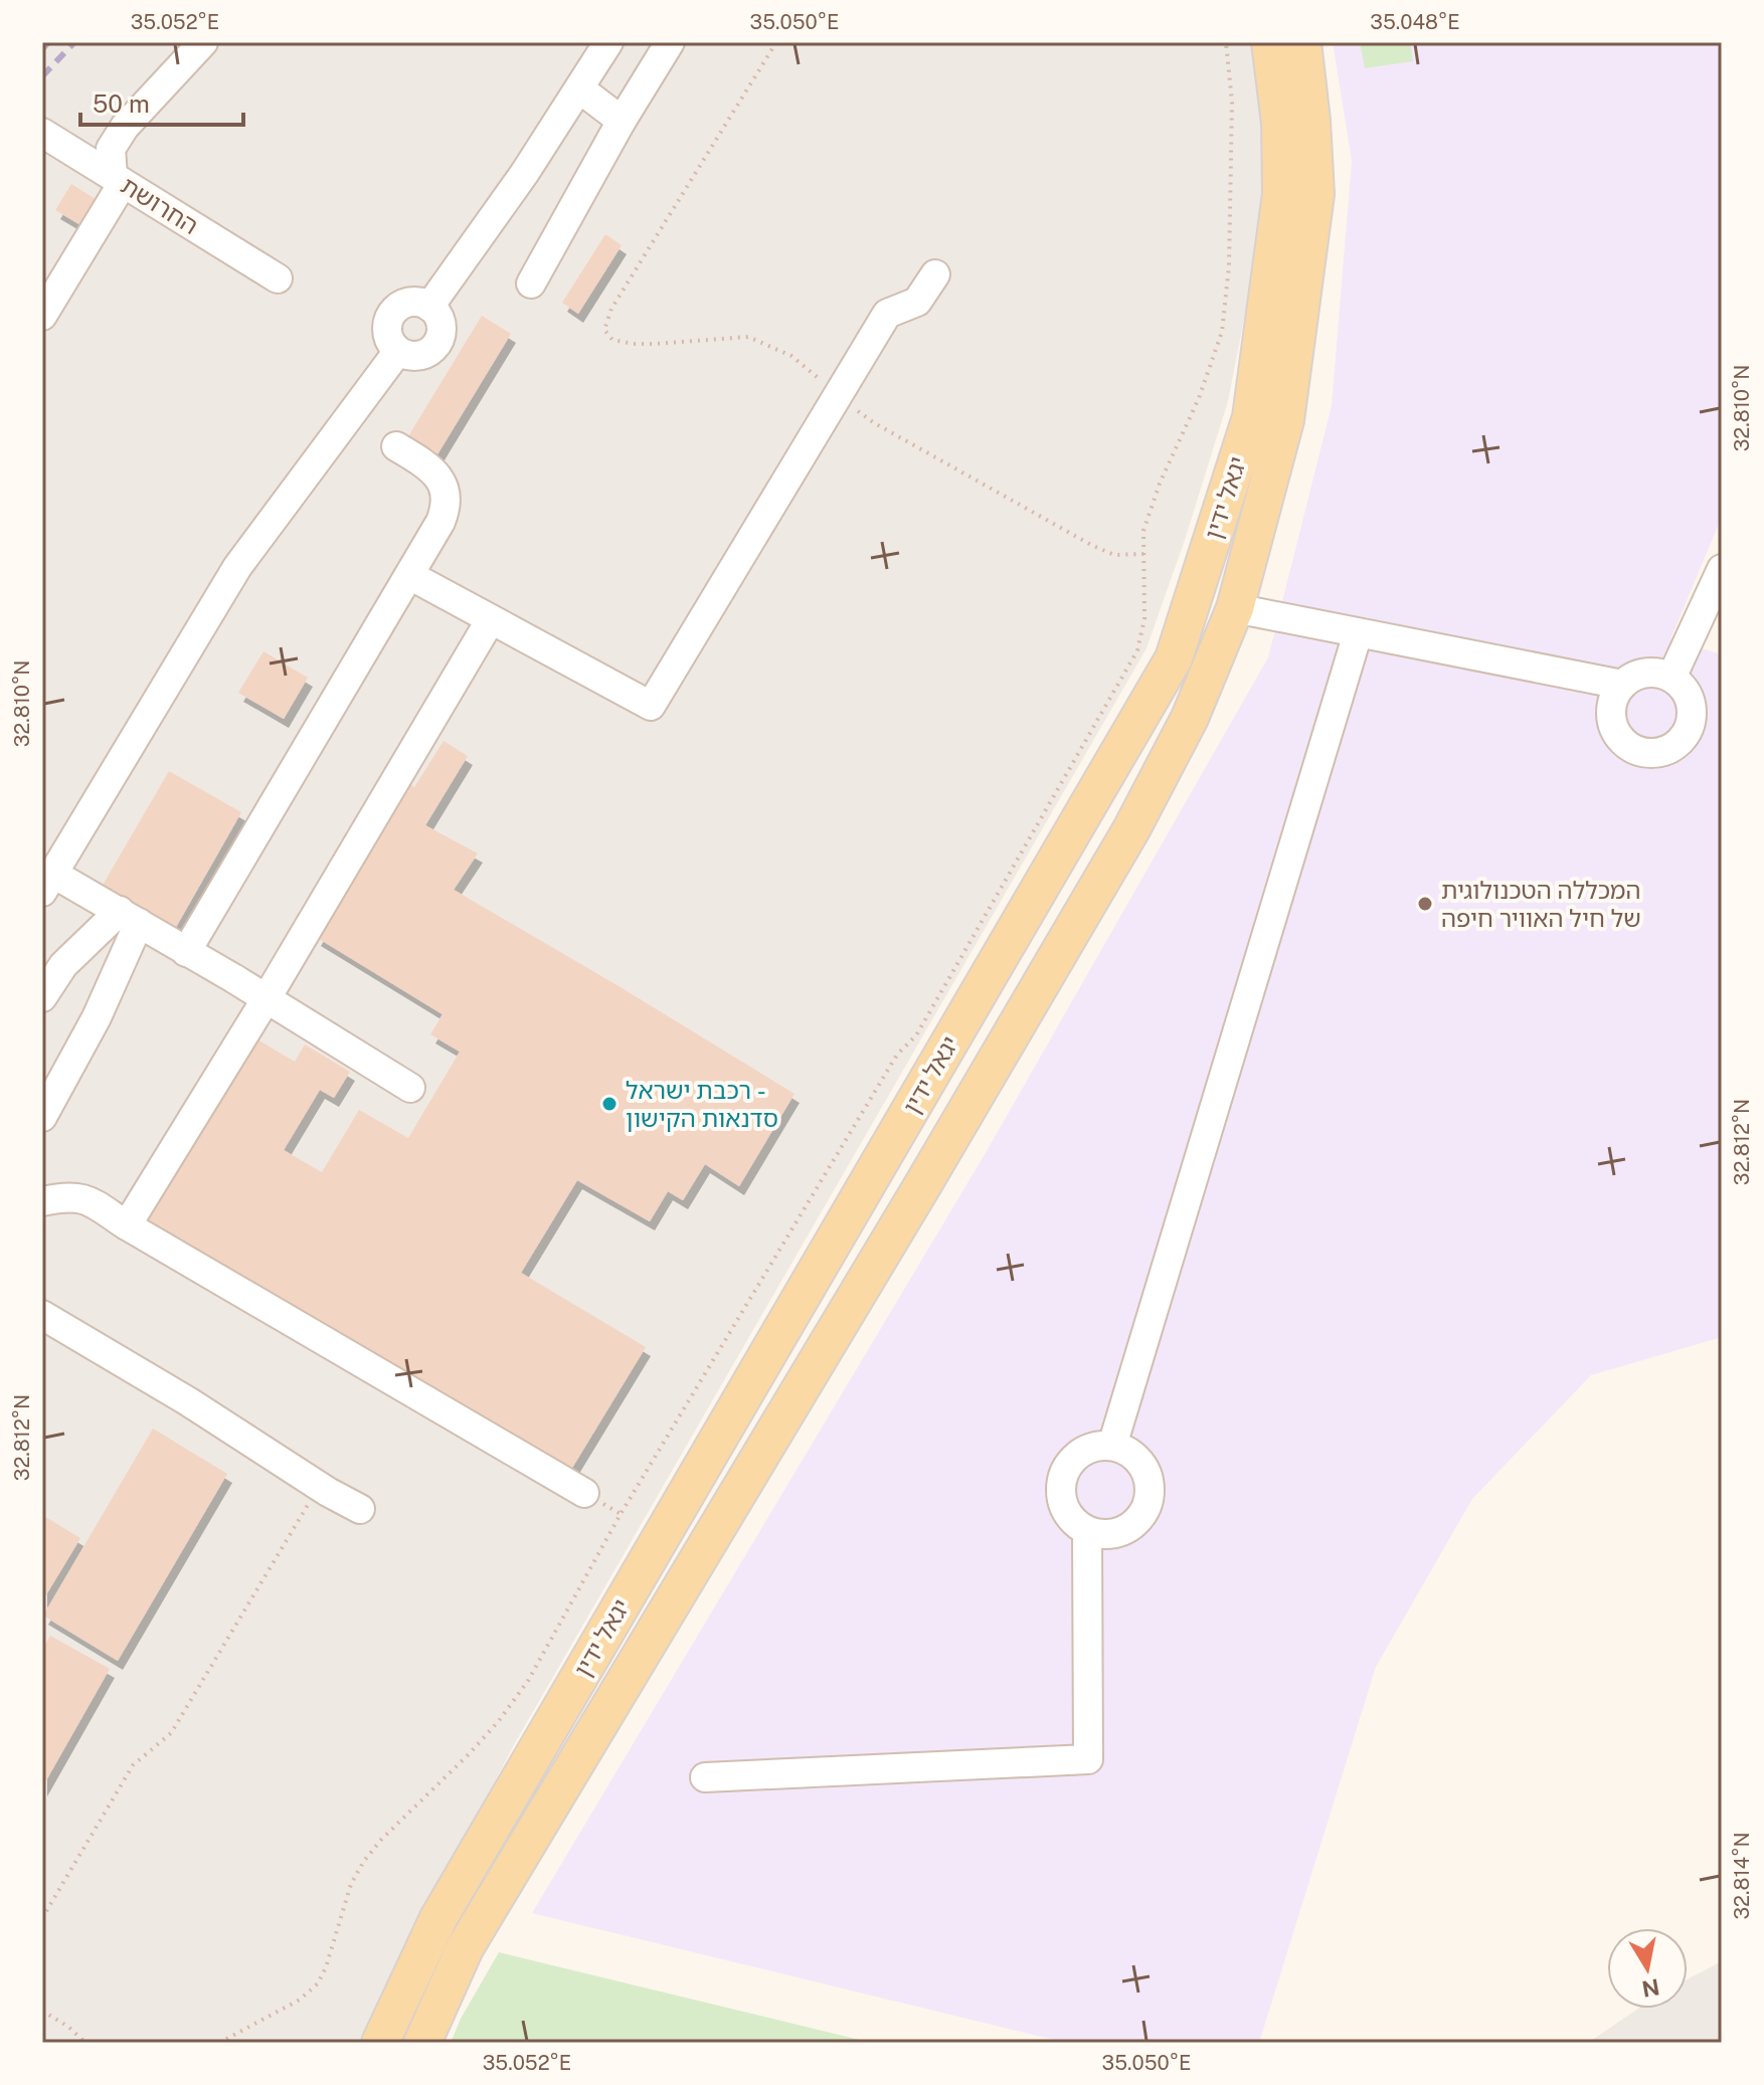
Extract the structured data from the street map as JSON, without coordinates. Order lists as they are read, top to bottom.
{
  "streets": {
    "main road": ["יגאל ידין"],
    "street": ["החרושת"]
  },
  "places": ["המכללה הטכנולוגית של חיל האוויר חיפה", "רכבת ישראל - סדנאות הקישון"],
  "scale_bar": "50 m",
  "north": "bottom",
  "coordinates": [
    "35.052°E",
    "35.050°E",
    "35.048°E",
    "32.810°N",
    "32.812°N",
    "32.814°N"
  ]
}
